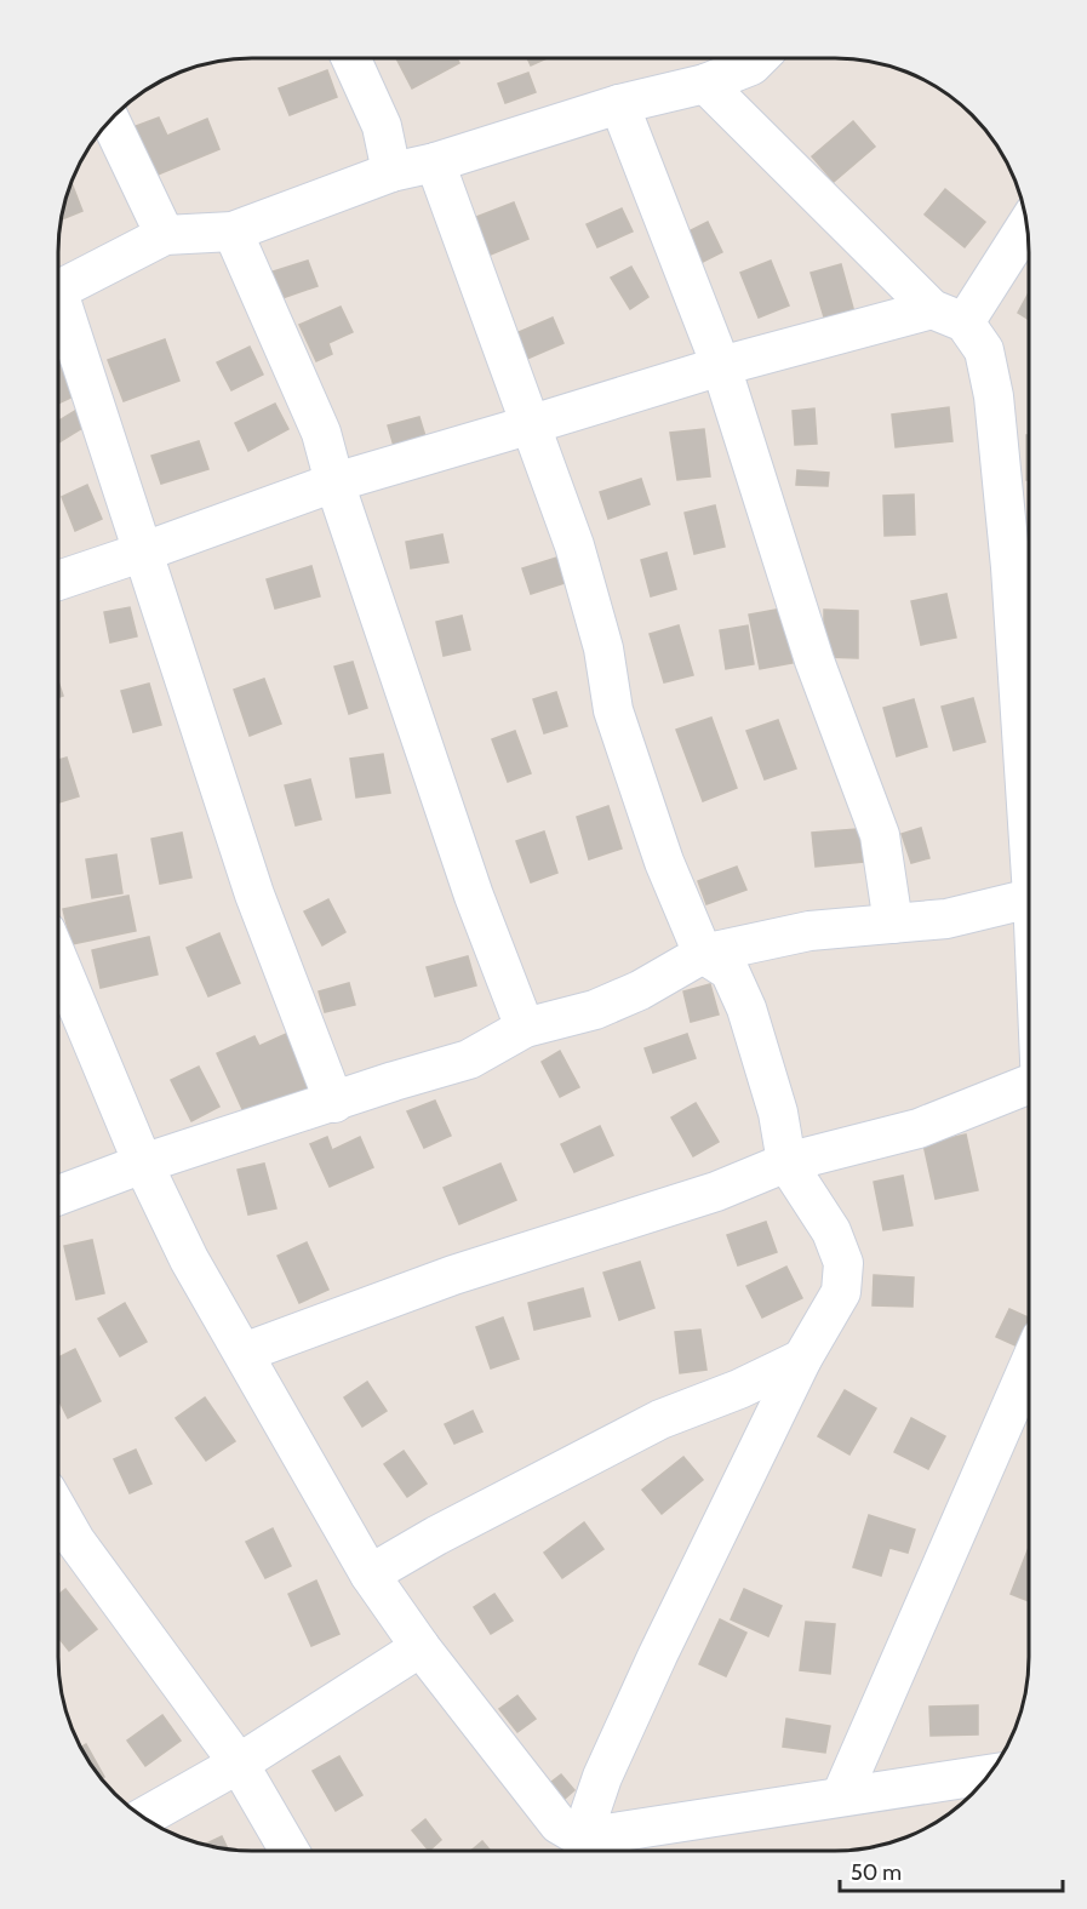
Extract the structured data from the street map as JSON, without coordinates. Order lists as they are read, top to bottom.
{
  "scale_bar": "50 m"
}
